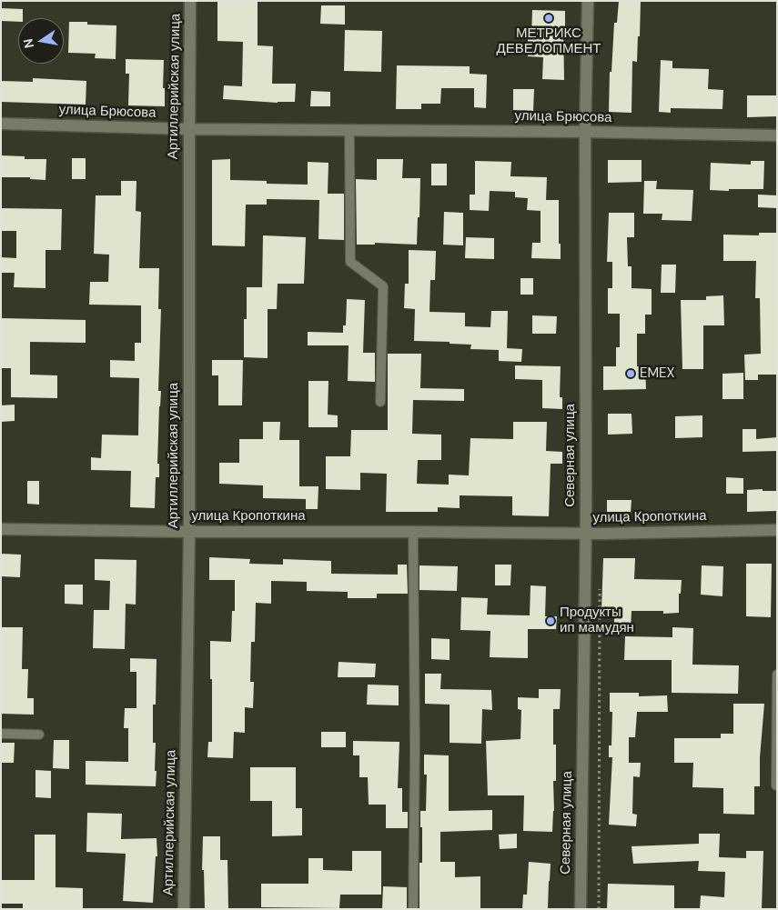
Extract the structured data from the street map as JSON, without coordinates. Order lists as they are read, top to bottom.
{
  "streets": {
    "street": [
      "Артиллерийская улица",
      "улица Брюсова",
      "Северная улица",
      "улица Кропоткина"
    ]
  },
  "crossings": [
    ["Артиллерийская улица", "улица Брюсова"],
    ["Артиллерийская улица", "улица Кропоткина"],
    ["улица Брюсова", "Северная улица"],
    ["Северная улица", "улица Кропоткина"]
  ],
  "places": ["МЕТРИКС ДЕВЕЛОПМЕНТ", "EMEX", "Продукты ип мамудян"],
  "north": "left"
}
